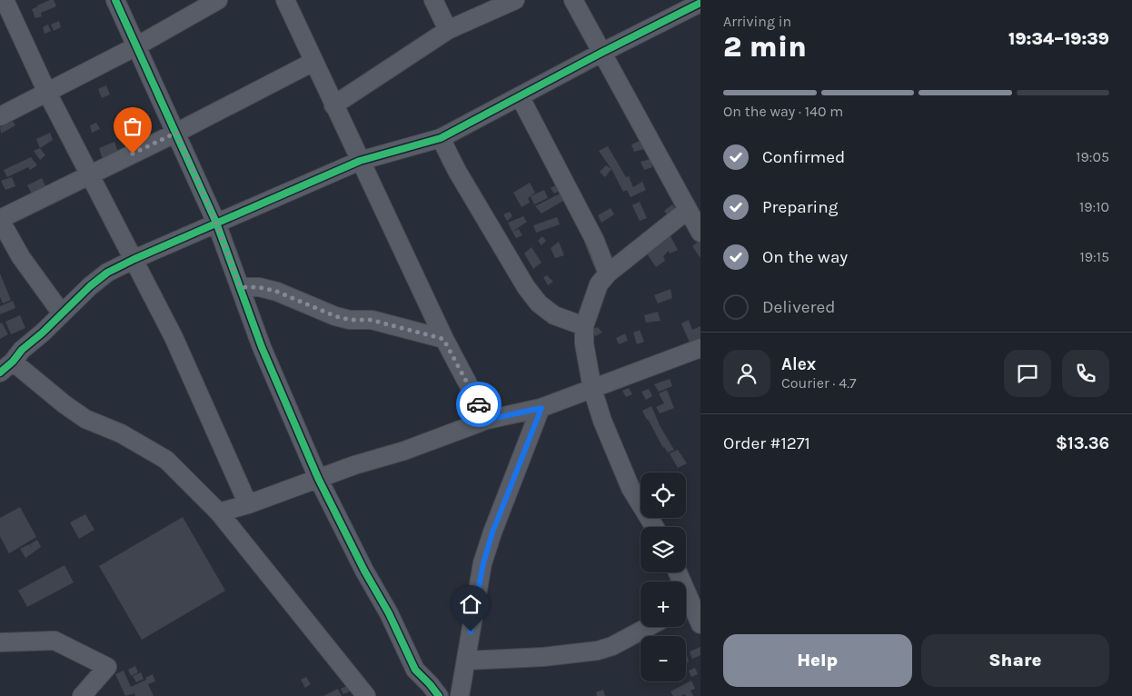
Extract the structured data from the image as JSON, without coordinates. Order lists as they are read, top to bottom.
{
  "page": {
    "heading": ["2 min", "Arriving in", "19:34–19:39"],
    "panel": [
      "Alex",
      "Courier · 4.7",
      "Order #1271",
      "$13.36"
    ],
    "bar": "On the way · 140 m",
    "list": [
      ["Confirmed", "19:05"],
      ["Preparing", "19:10"],
      ["On the way", "19:15"],
      "Delivered"
    ],
    "map_buttons": ["+", "−"],
    "buttons": ["Help", "Share"]
  }
}
